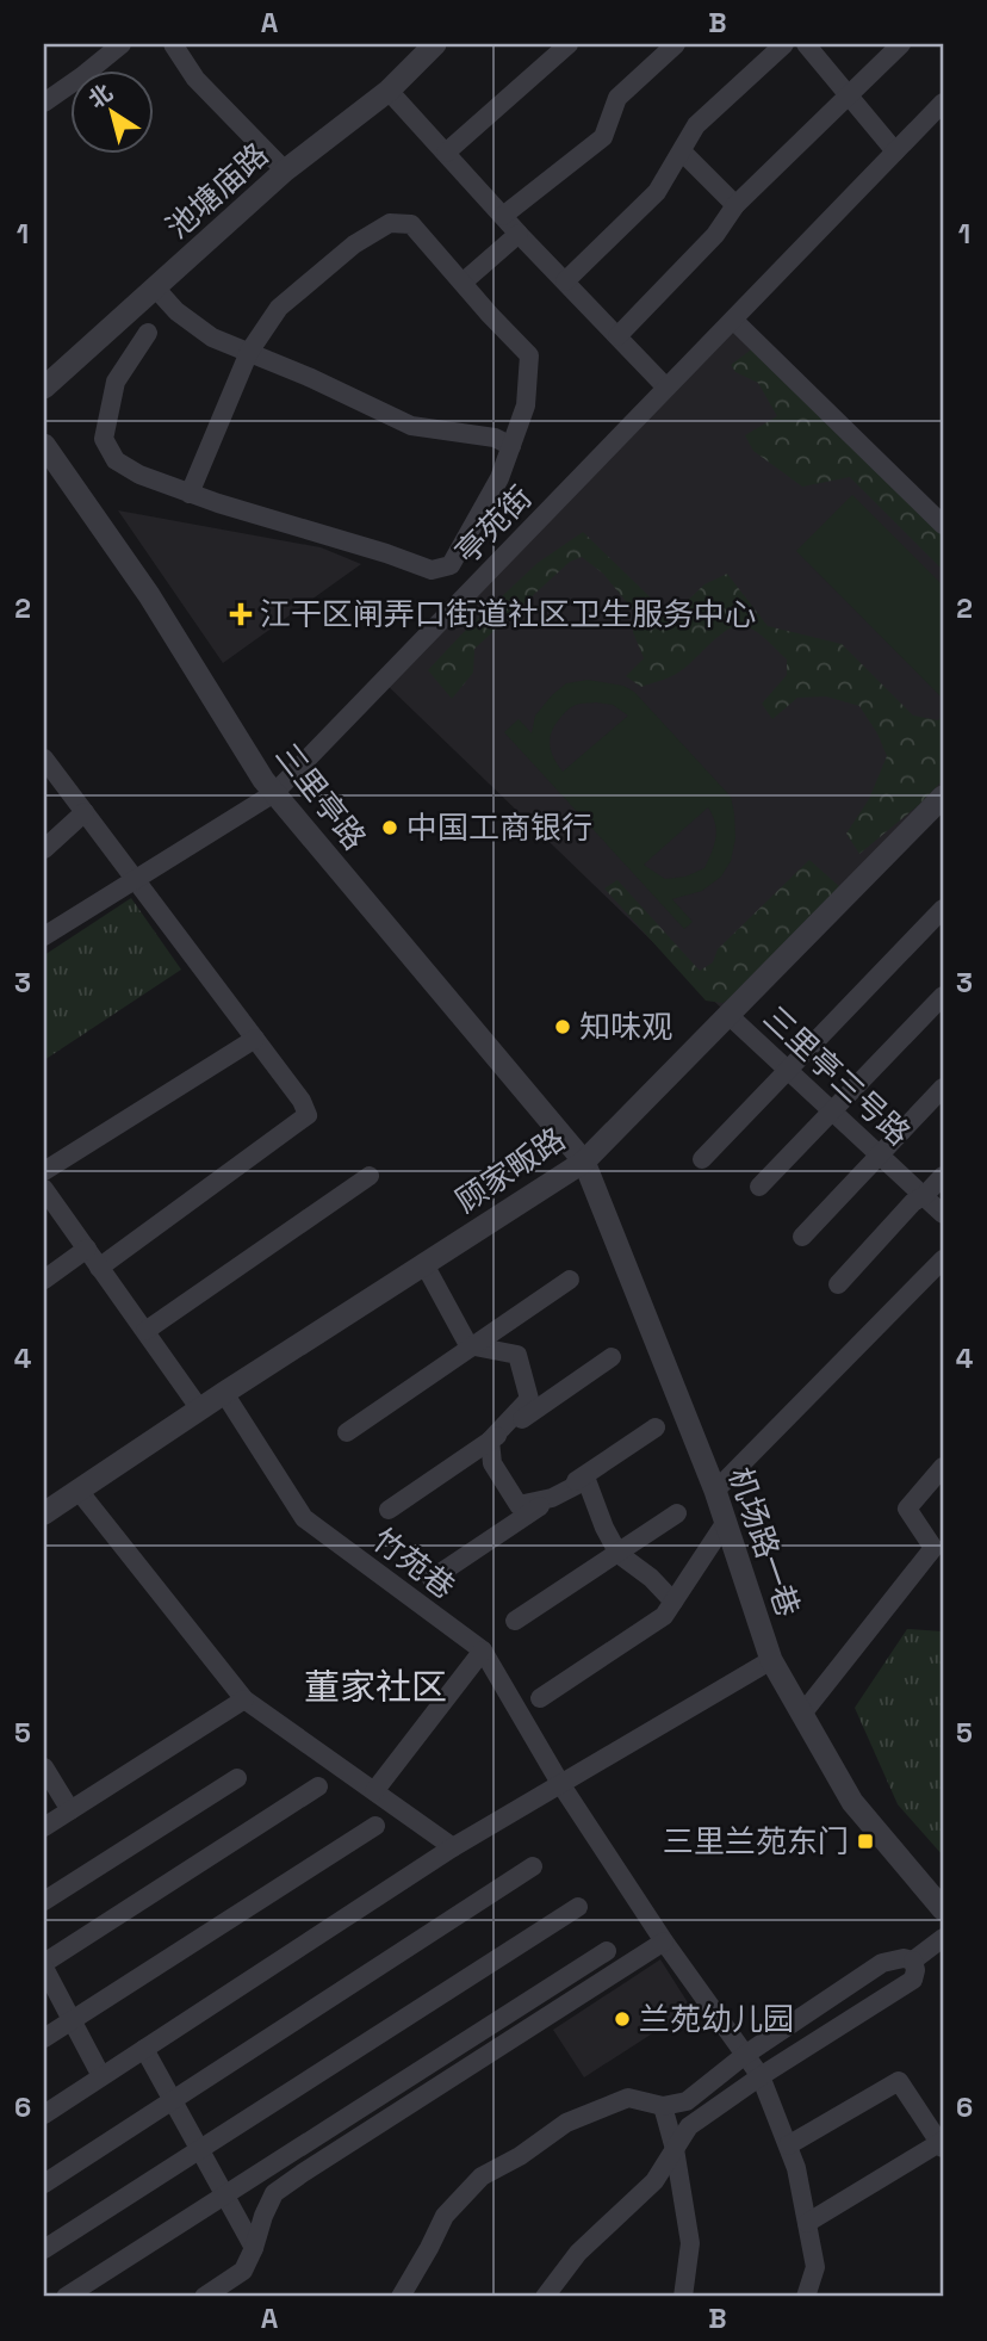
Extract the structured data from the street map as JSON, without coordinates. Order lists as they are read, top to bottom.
{
  "streets": {
    "street": [
      "池塘庙路",
      "亭苑街",
      "三里亭路",
      "三里亭三号路",
      "顾家畈路",
      "机场路一巷",
      "竹苑巷"
    ]
  },
  "crossings": [
    ["亭苑街", "三里亭路"],
    ["三里亭路", "顾家畈路"],
    ["三里亭路", "机场路一巷"],
    ["三里亭三号路", "顾家畈路"],
    ["顾家畈路", "机场路一巷"],
    ["顾家畈路", "竹苑巷"]
  ],
  "districts": ["董家社区"],
  "places": {
    "health": ["江干区闸弄口街道社区卫生服务中心"],
    "other": ["中国工商银行", "知味观", "兰苑幼儿园"],
    "transit": ["三里兰苑东门"]
  },
  "north": "top left",
  "grid": {
    "columns": ["A", "B"],
    "rows": [
      "1",
      "2",
      "3",
      "4",
      "5",
      "6"
    ]
  }
}
